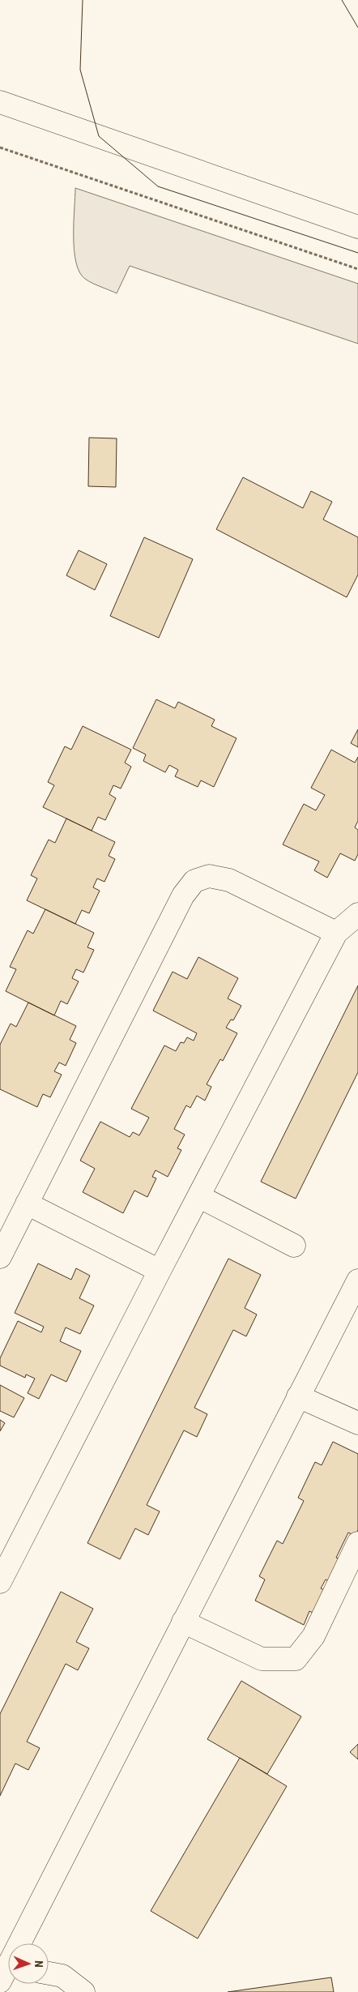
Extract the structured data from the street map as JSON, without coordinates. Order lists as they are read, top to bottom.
{
  "north": "right"
}
